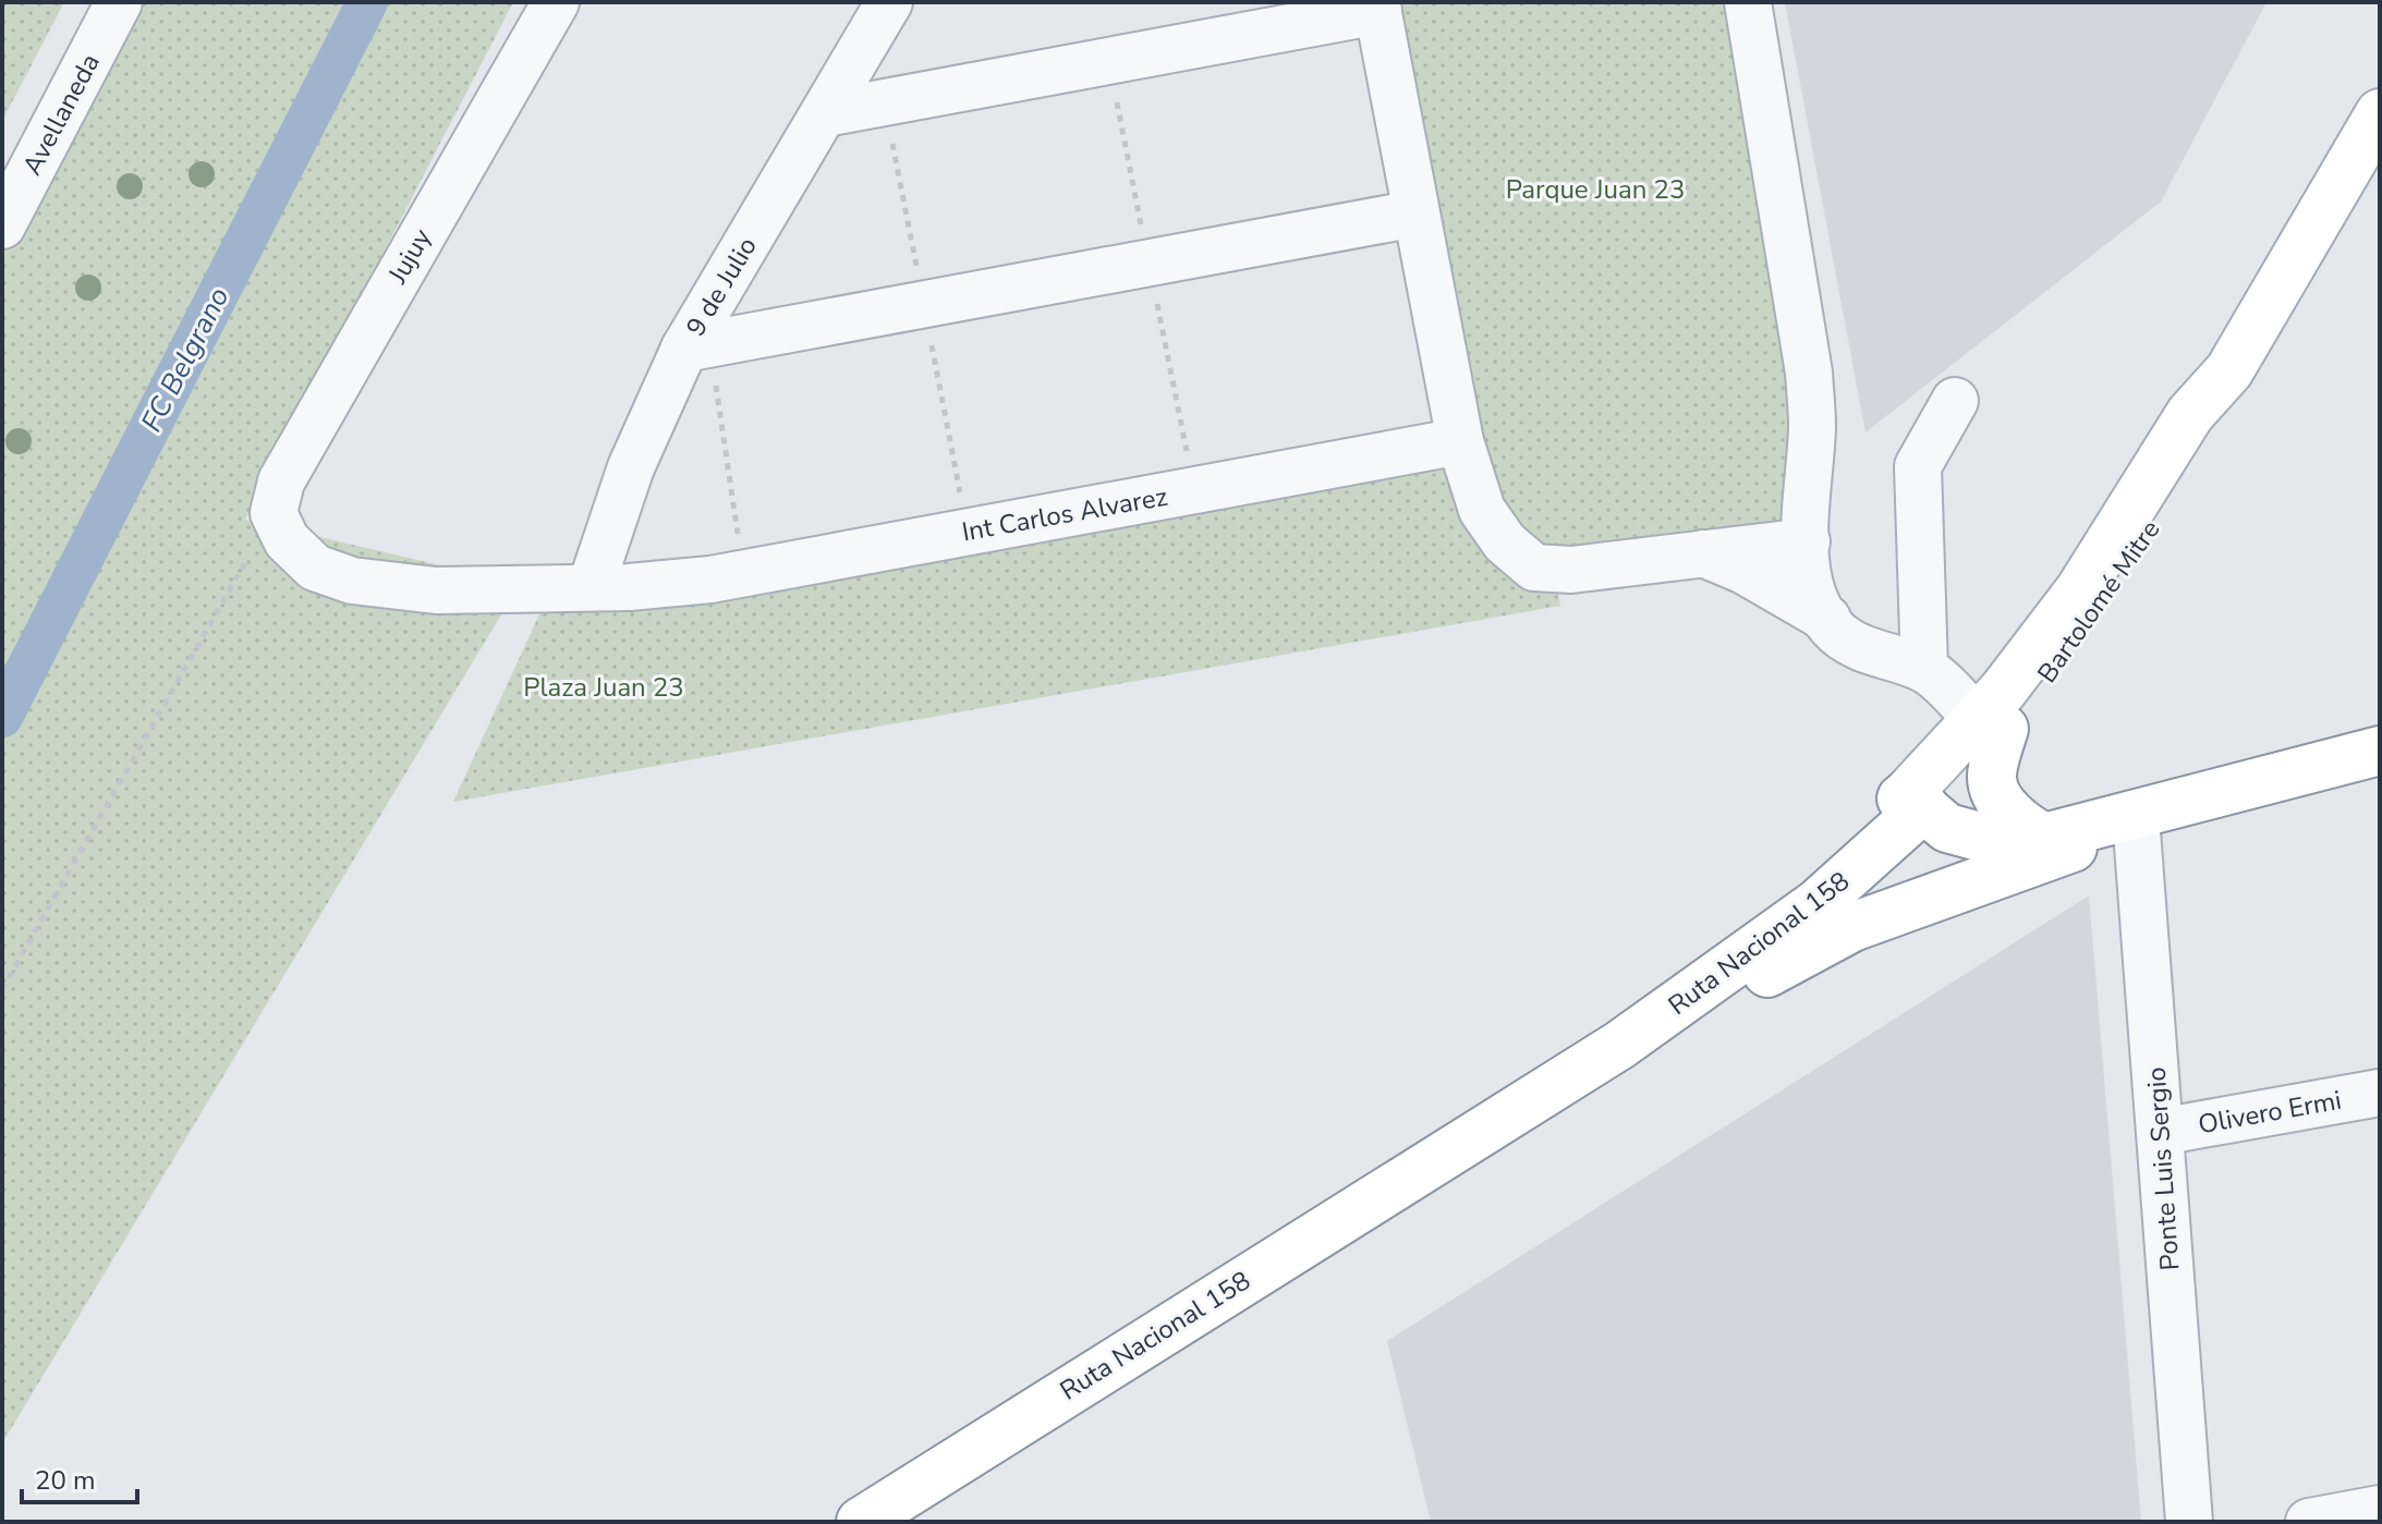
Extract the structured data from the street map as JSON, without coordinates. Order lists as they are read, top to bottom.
{
  "streets": {
    "main road": ["Bartolomé Mitre", "Ruta Nacional 158"],
    "street": [
      "Avellaneda",
      "Jujuy",
      "9 de Julio",
      "Int Carlos Alvarez",
      "Olivero Ermi",
      "Ponte Luis Sergio"
    ]
  },
  "crossings": [
    ["Jujuy", "Int Carlos Alvarez"],
    ["9 de Julio", "Int Carlos Alvarez"],
    ["Bartolomé Mitre", "Ruta Nacional 158"],
    ["Olivero Ermi", "Ponte Luis Sergio"]
  ],
  "water": ["FC Belgrano"],
  "parks": ["Parque Juan 23", "Plaza Juan 23"],
  "scale_bar": "20 m"
}
